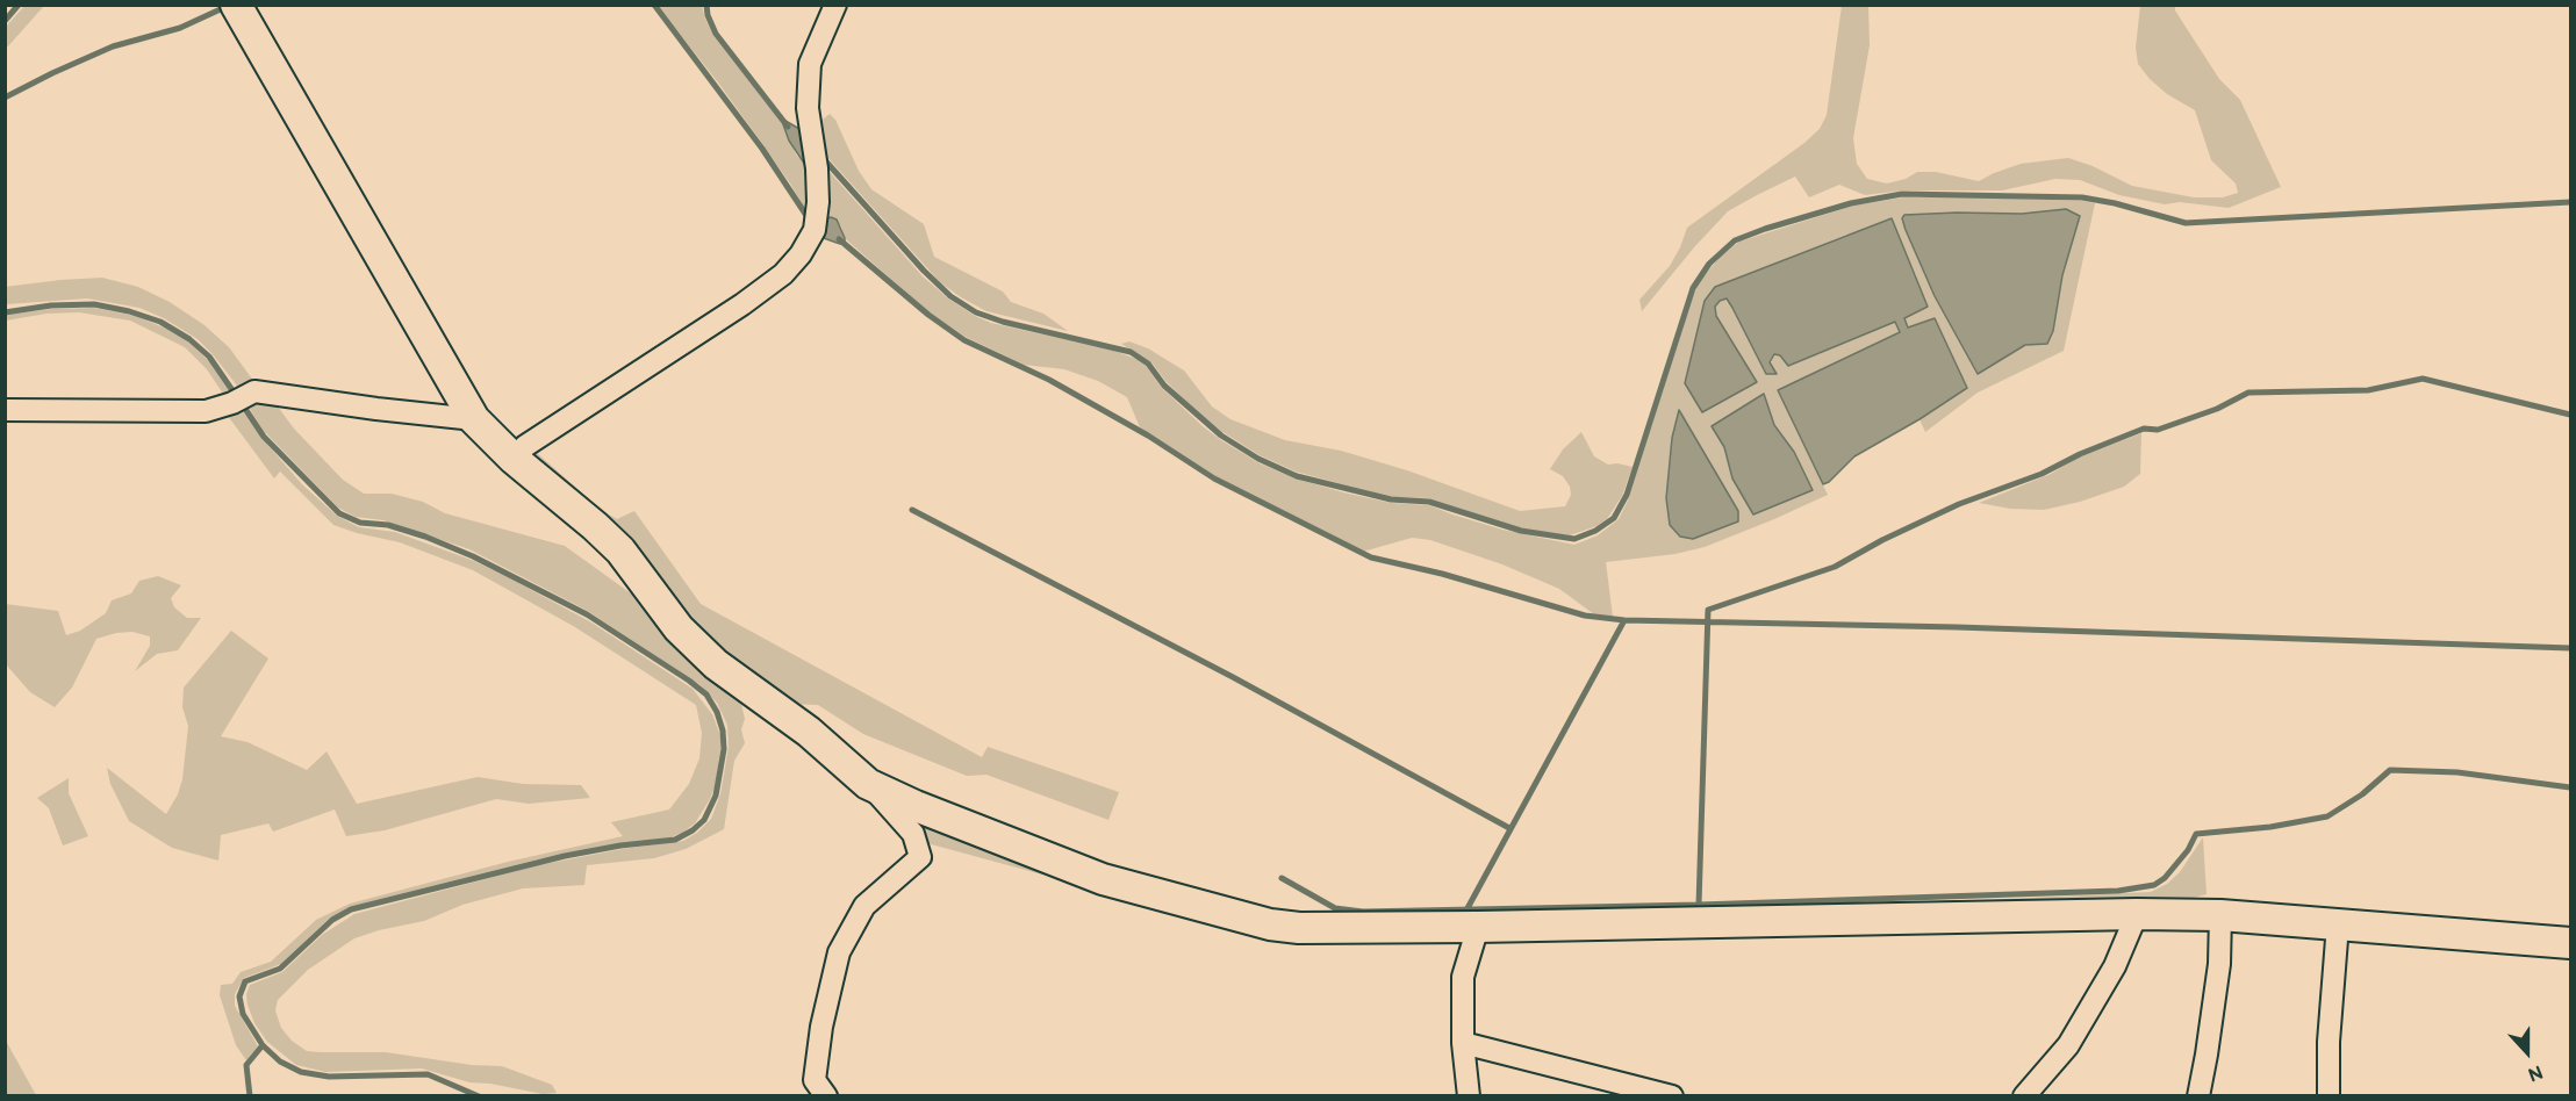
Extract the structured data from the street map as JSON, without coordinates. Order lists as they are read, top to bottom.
{
  "north": "bottom"
}
